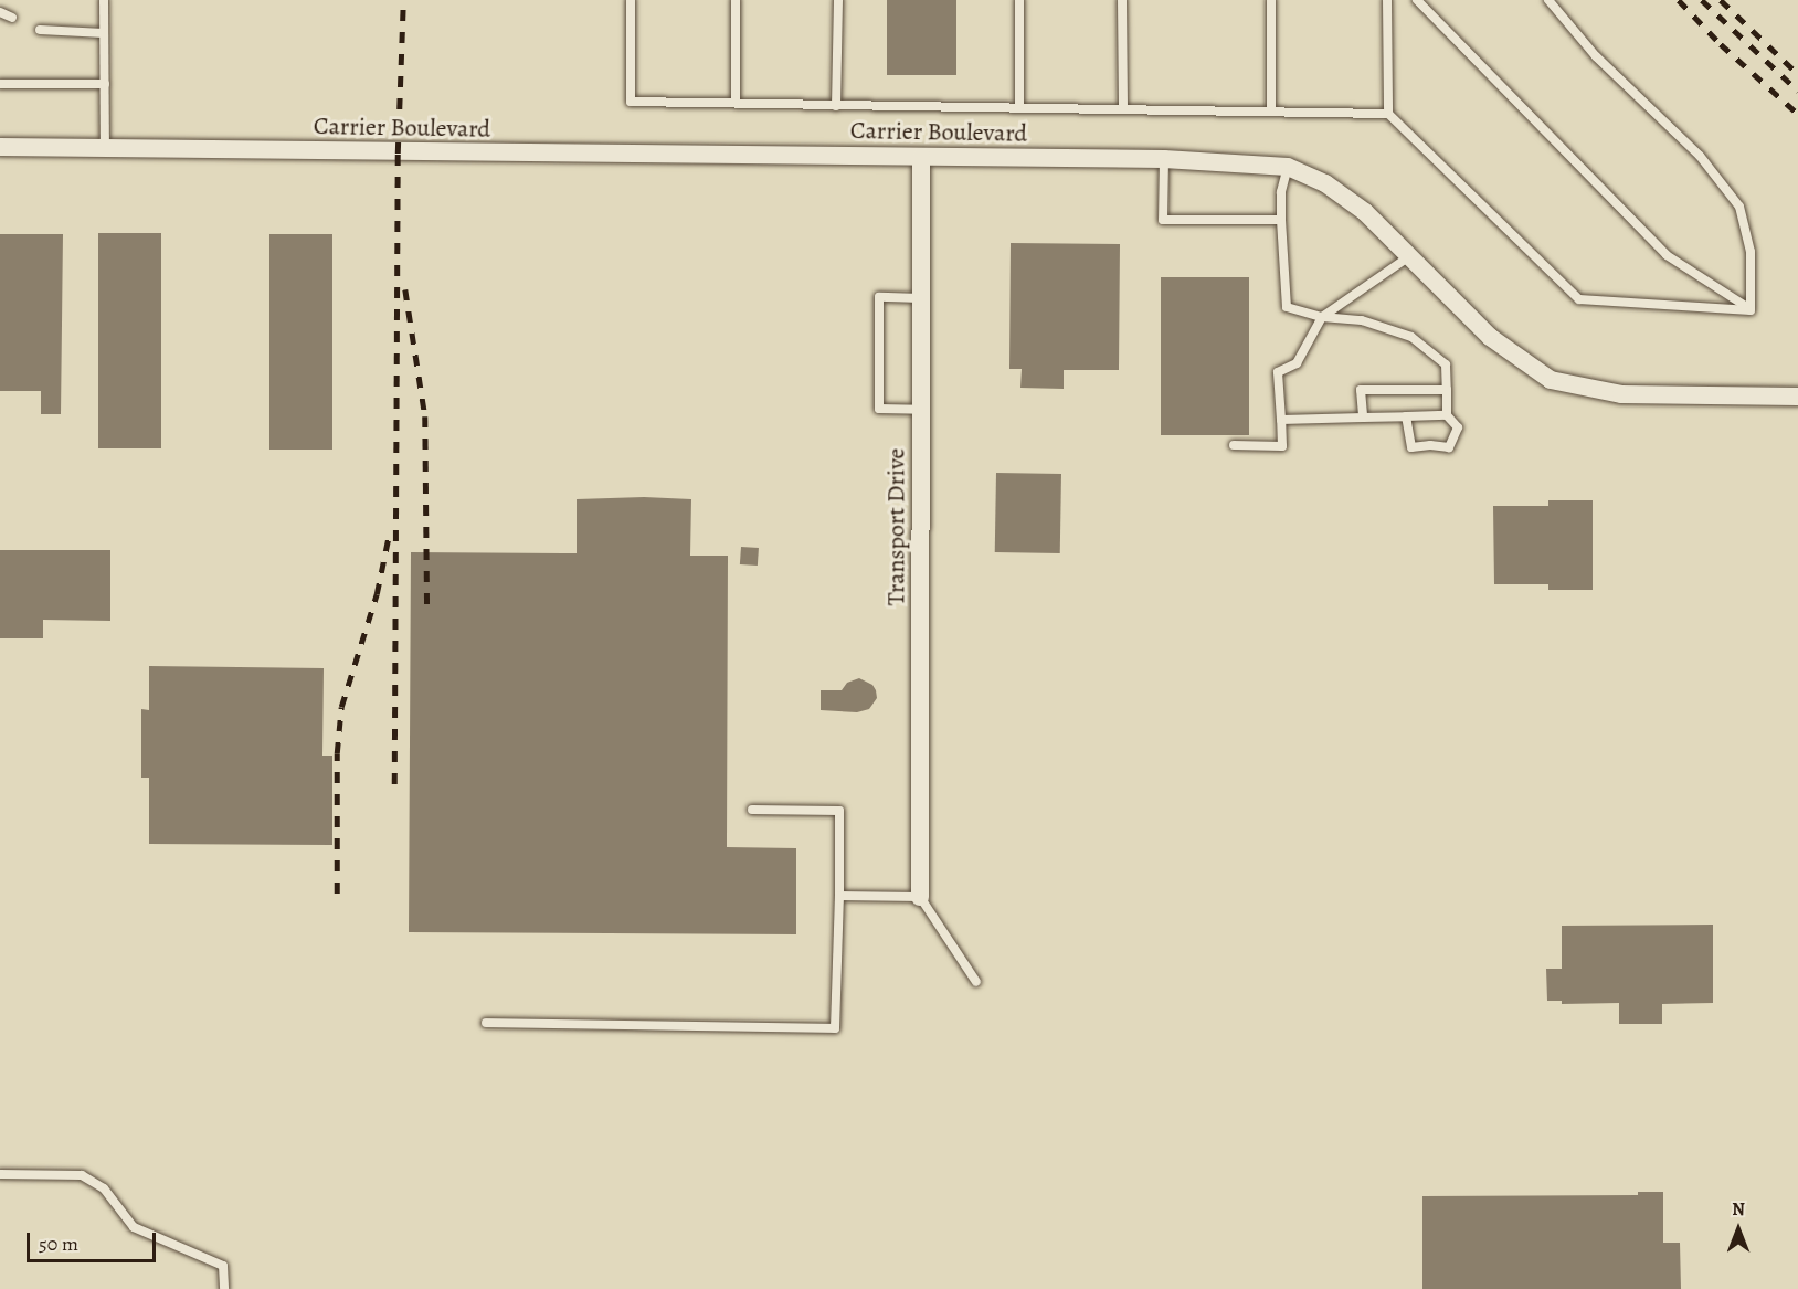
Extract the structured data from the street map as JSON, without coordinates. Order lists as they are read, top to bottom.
{
  "streets": {
    "street": ["Carrier Boulevard", "Transport Drive"]
  },
  "crossings": [
    ["Carrier Boulevard", "Transport Drive"]
  ],
  "scale_bar": "50 m",
  "north": "top"
}
